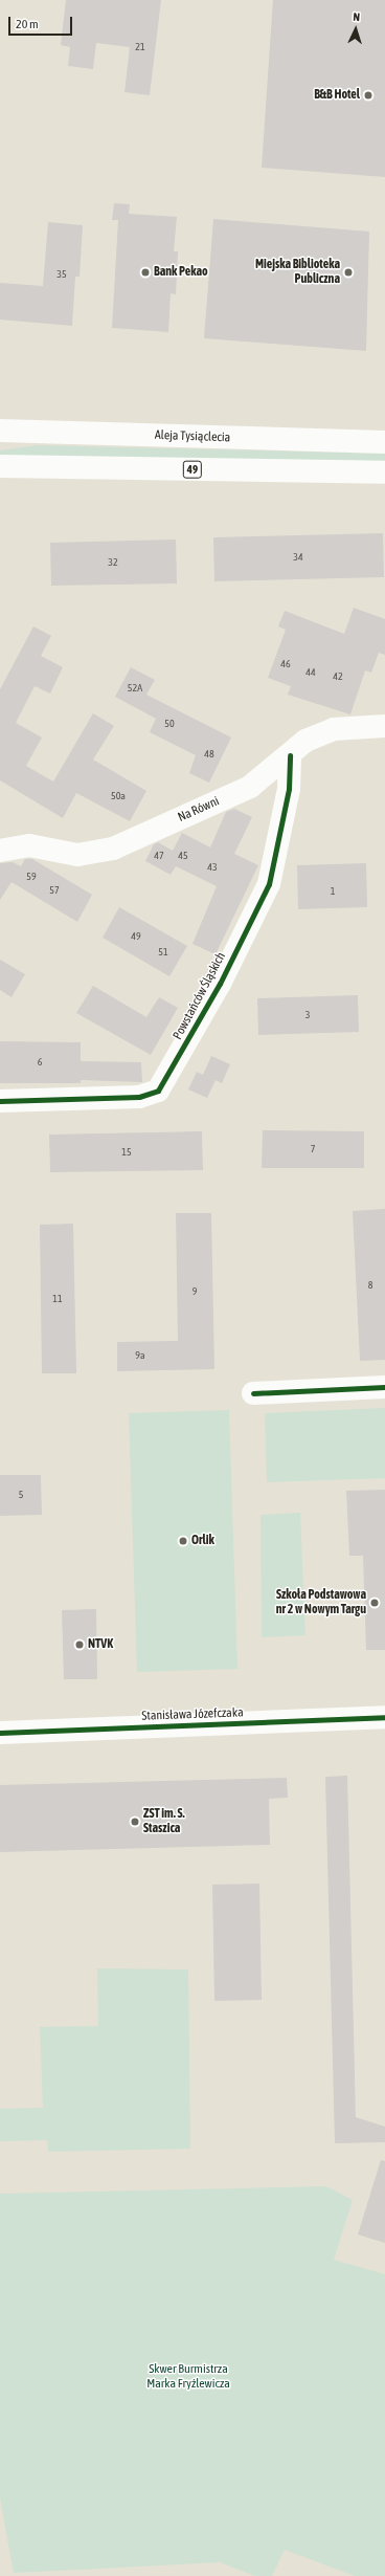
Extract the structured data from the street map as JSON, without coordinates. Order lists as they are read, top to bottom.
{
  "streets": {
    "street": [
      "Aleja Tysiąclecia",
      "49",
      "Na Równi",
      "Powstańców Śląskich",
      "Stanisława Józefczaka"
    ]
  },
  "crossings": [
    ["Na Równi", "Powstańców Śląskich"]
  ],
  "parks": ["Skwer Burmistrza Marka Fryźlewicza"],
  "places": [
    "B&B Hotel",
    "Bank Pekao",
    "Miejska Biblioteka Publiczna",
    "Orlik",
    "Szkoła Podstawowa nr 2 w Nowym Targu",
    "NTVK",
    "ZST im. S. Staszica"
  ],
  "house_numbers": [
    "21",
    "35",
    "34",
    "32",
    "46",
    "44",
    "42",
    "52A",
    "50",
    "48",
    "50a",
    "47",
    "45",
    "43",
    "59",
    "57",
    "1",
    "49",
    "51",
    "3",
    "6",
    "7",
    "15",
    "8",
    "9",
    "11",
    "9a",
    "5"
  ],
  "scale_bar": "20 m",
  "north": "top"
}
